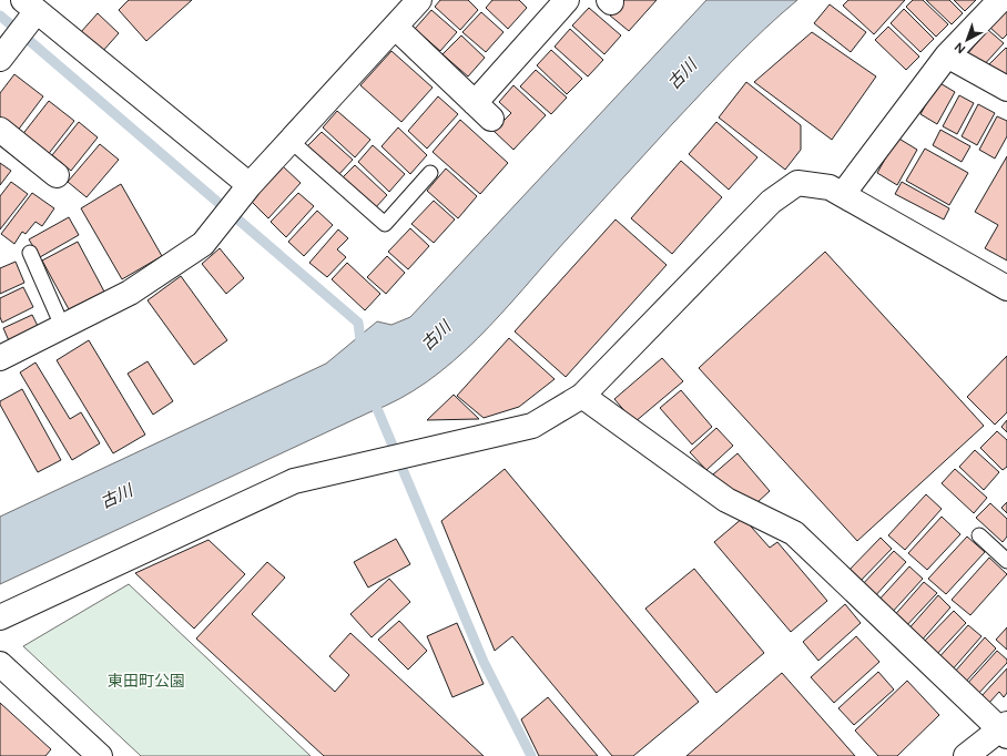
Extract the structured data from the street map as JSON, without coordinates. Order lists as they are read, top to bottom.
{
  "water": ["古川"],
  "parks": ["東田町公園"],
  "north": "bottom left"
}
